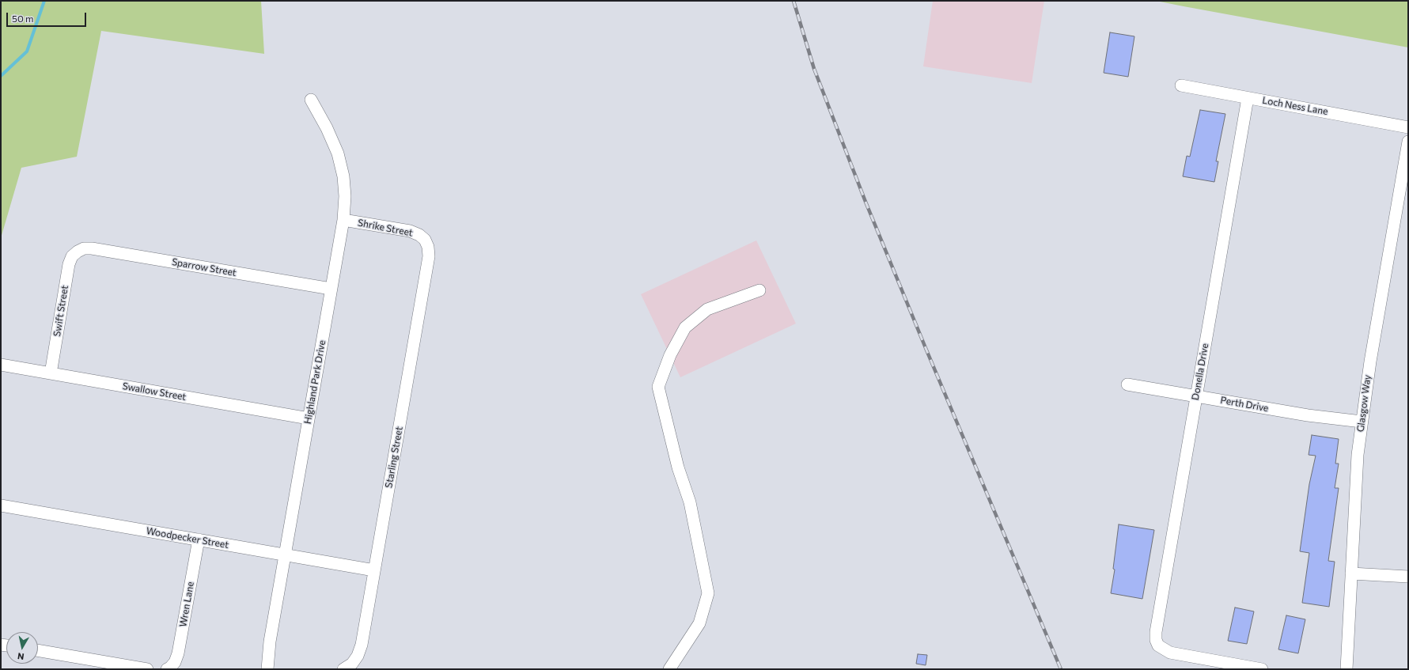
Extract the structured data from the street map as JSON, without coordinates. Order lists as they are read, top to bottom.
{
  "streets": {
    "street": [
      "Loch Ness Lane",
      "Shrike Street",
      "Sparrow Street",
      "Swift Street",
      "Donella Drive",
      "Highland Park Drive",
      "Swallow Street",
      "Glasgow Way",
      "Perth Drive",
      "Starling Street",
      "Woodpecker Street",
      "Wren Lane"
    ]
  },
  "crossings": [
    ["Loch Ness Lane", "Donella Drive"],
    ["Shrike Street", "Highland Park Drive"],
    ["Shrike Street", "Starling Street"],
    ["Sparrow Street", "Swift Street"],
    ["Sparrow Street", "Highland Park Drive"],
    ["Swift Street", "Swallow Street"],
    ["Donella Drive", "Perth Drive"],
    ["Highland Park Drive", "Swallow Street"],
    ["Highland Park Drive", "Woodpecker Street"],
    ["Glasgow Way", "Perth Drive"],
    ["Starling Street", "Woodpecker Street"],
    ["Woodpecker Street", "Wren Lane"]
  ],
  "scale_bar": "50 m",
  "north": "bottom"
}
